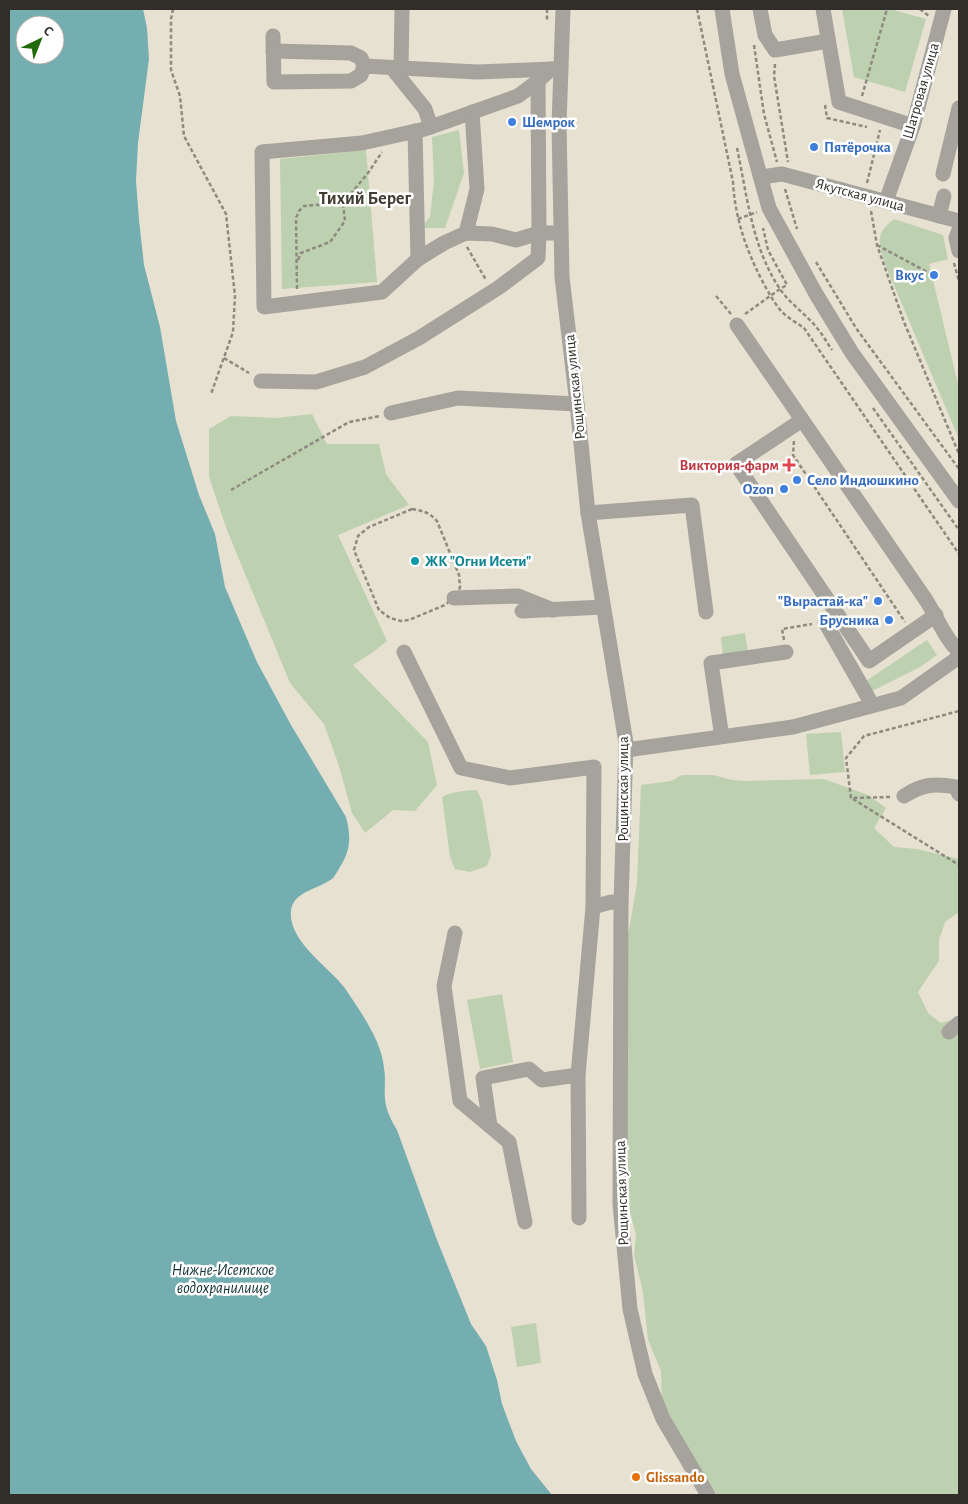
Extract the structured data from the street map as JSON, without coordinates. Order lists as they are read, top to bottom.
{
  "streets": {
    "street": ["Шатровая улица", "Якутская улица", "Рощинская улица"]
  },
  "crossings": [
    ["Шатровая улица", "Якутская улица"]
  ],
  "districts": ["Тихий Берег"],
  "water": ["Нижне-Исетское водохранилище"],
  "places": {
    "other": [
      "Шемрок",
      "Пятёрочка",
      "Вкус",
      "Село Индюшкино",
      "Ozon",
      "ЖК \"Огни Исети\"",
      "\"Вырастай-ка\"",
      "Брусника",
      "Glissando"
    ],
    "health": ["Виктория-фарм"]
  },
  "north": "top right"
}
